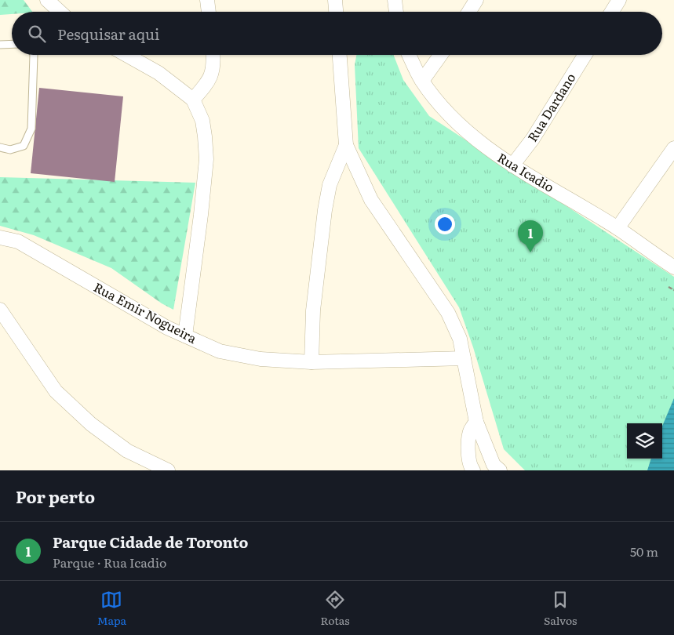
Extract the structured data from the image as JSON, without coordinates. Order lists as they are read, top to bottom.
{
  "streets": {
    "street": ["Rua Dardano", "Rua Icadio", "Rua Emir Nogueira"]
  },
  "crossings": [
    ["Rua Dardano", "Rua Icadio"]
  ],
  "page": {
    "search": "Pesquisar aqui",
    "pins": "1",
    "heading": "Por perto",
    "list": [
      {
        "mark": "1",
        "name": "Parque Cidade de Toronto",
        "note": "Parque · Rua Icadio",
        "value": "50 m"
      }
    ],
    "nav": ["Mapa", "Rotas", "Salvos"]
  }
}
